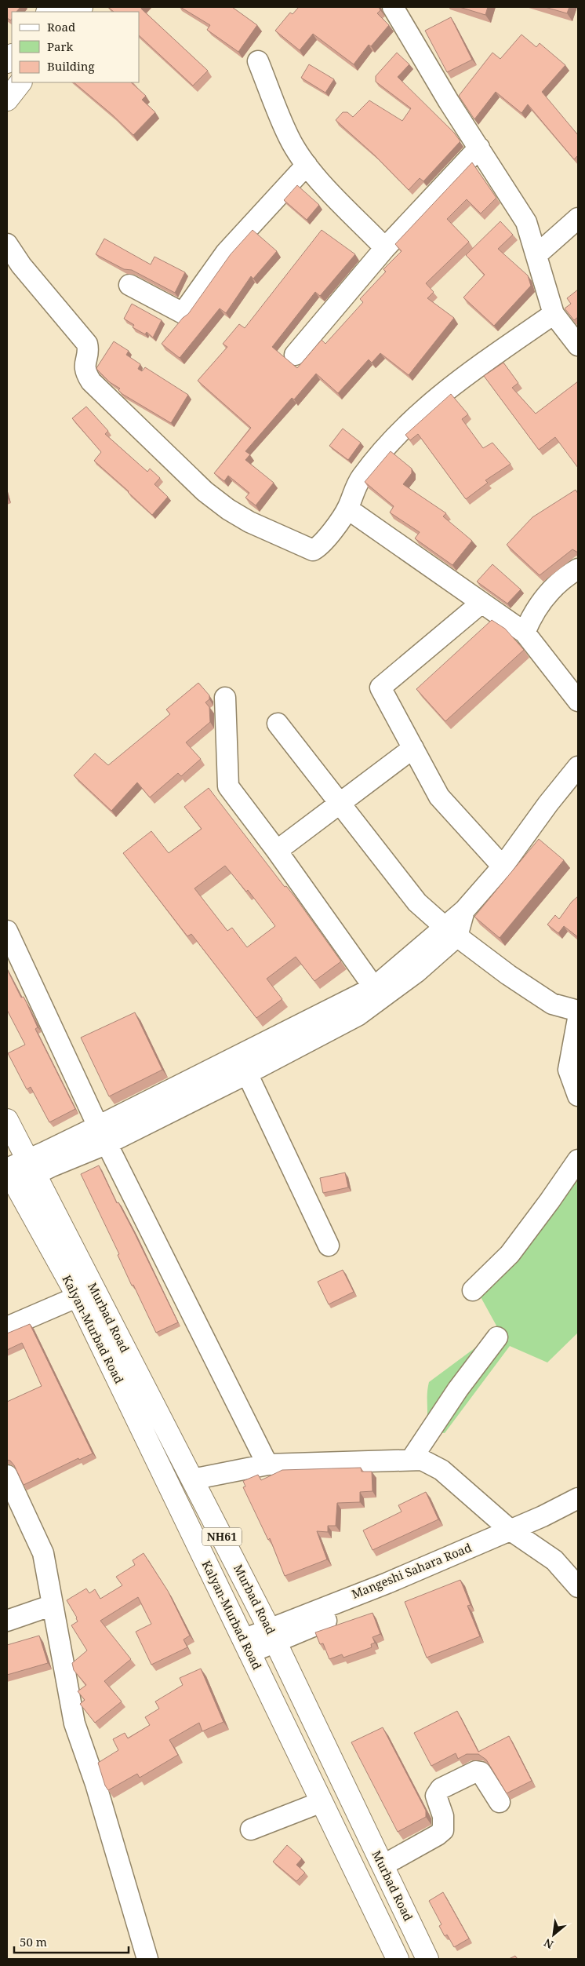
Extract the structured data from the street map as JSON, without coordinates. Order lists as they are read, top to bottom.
{
  "streets": {
    "main road": ["Murbad Road", "Kalyan-Murbad Road", "NH61"],
    "street": ["Mangeshi Sahara Road"]
  },
  "crossings": [
    ["Murbad Road", "Kalyan-Murbad Road"],
    ["Murbad Road", "Mangeshi Sahara Road"],
    ["Kalyan-Murbad Road", "NH61"],
    ["Kalyan-Murbad Road", "Mangeshi Sahara Road"]
  ],
  "legend": ["Road", "Park", "Building"],
  "scale_bar": "50 m",
  "north": "bottom left"
}
